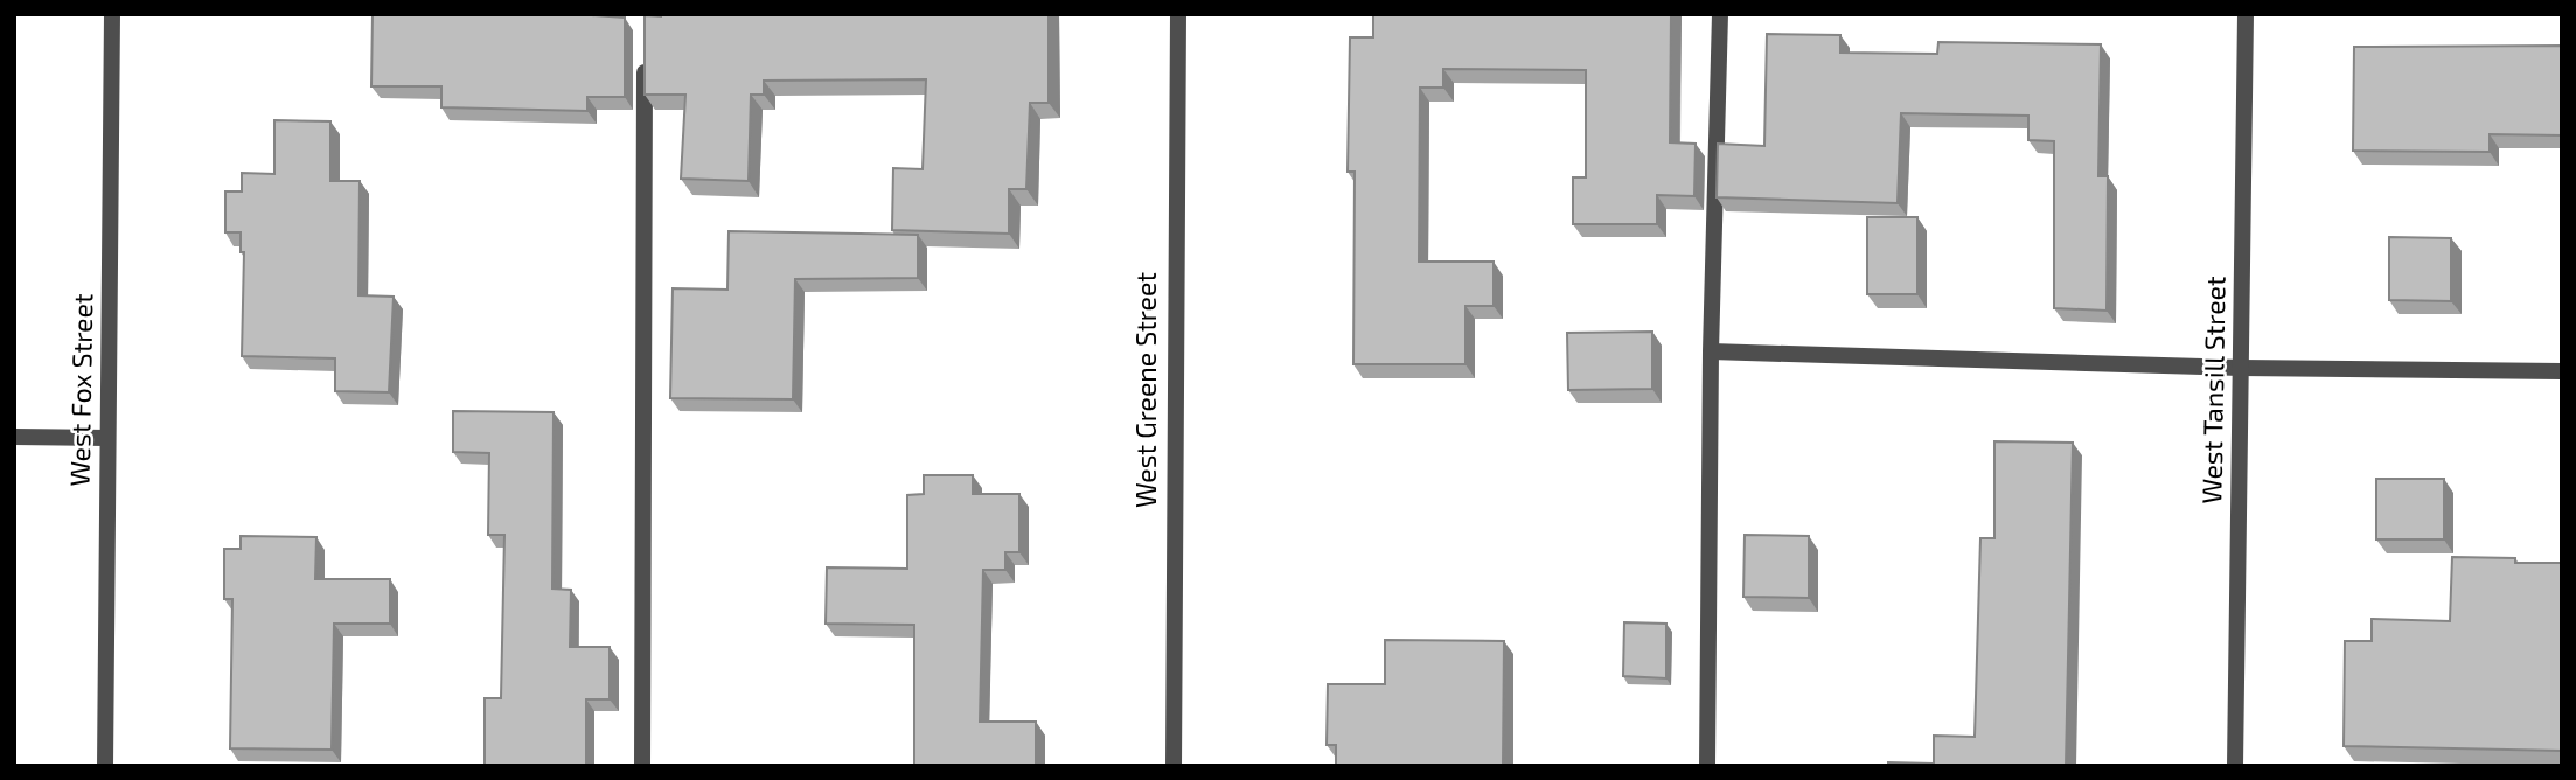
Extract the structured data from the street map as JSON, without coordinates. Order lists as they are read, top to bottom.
{
  "streets": {
    "street": ["West Fox Street", "West Greene Street", "West Tansill Street"]
  }
}
